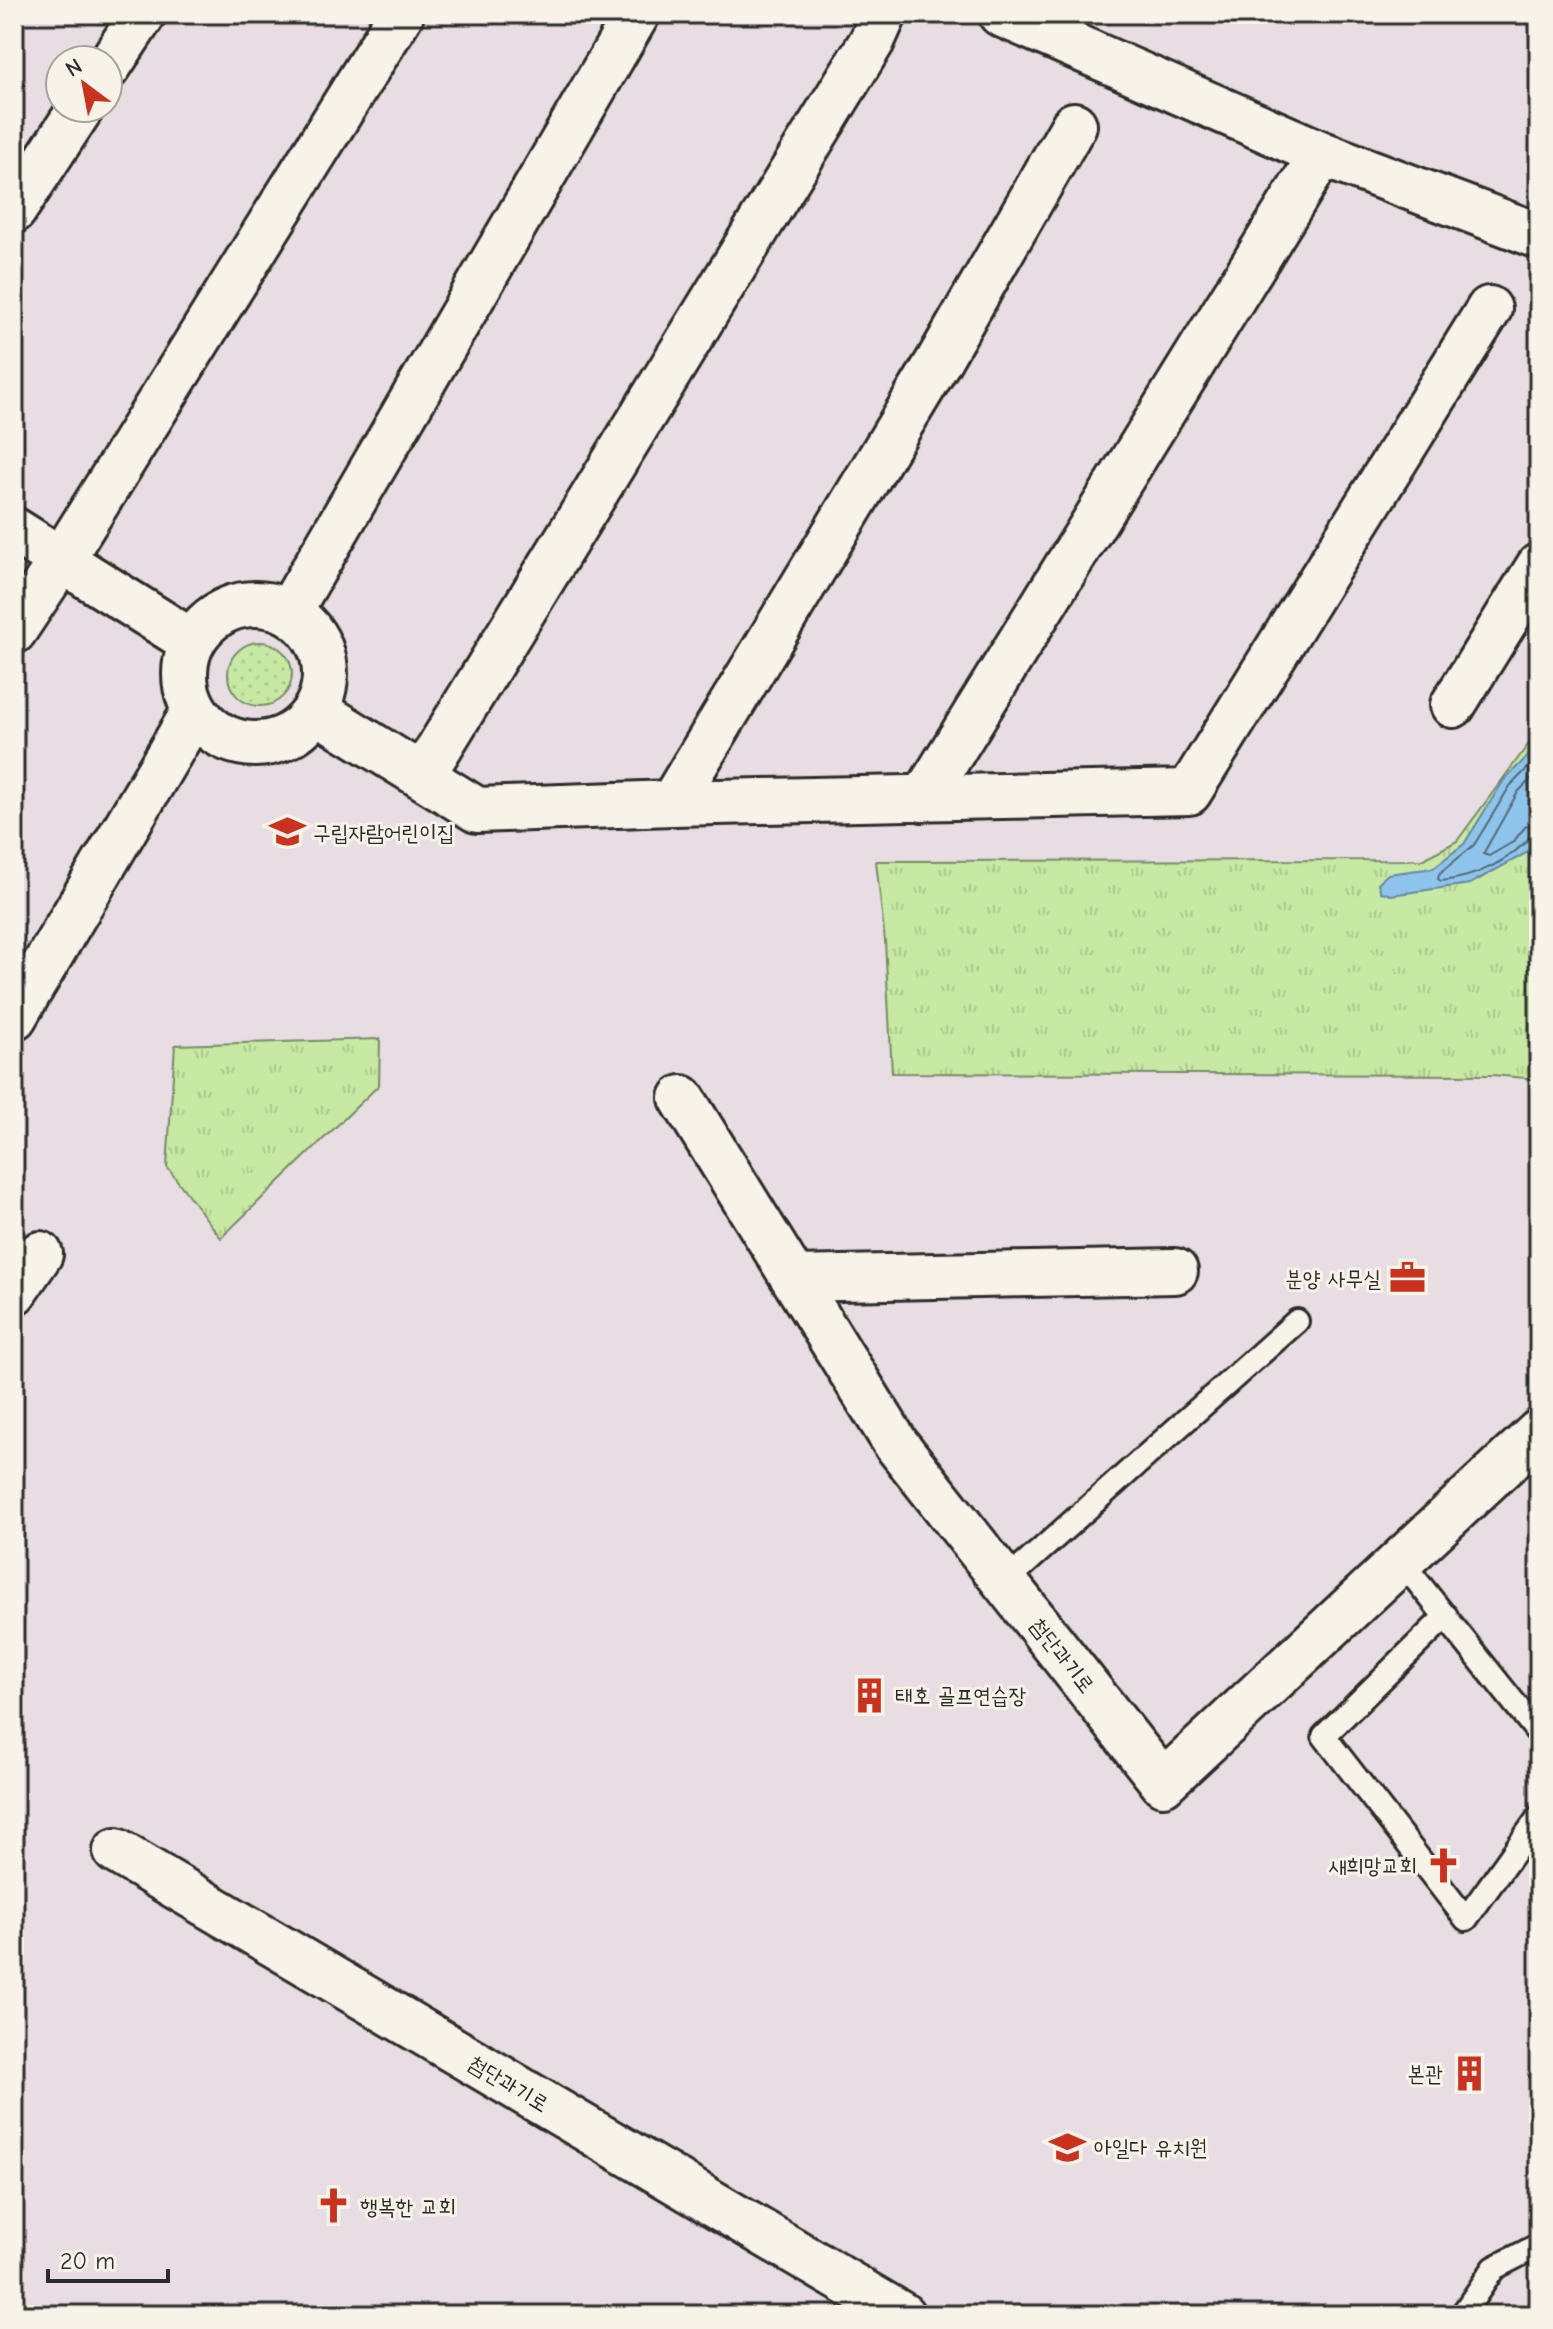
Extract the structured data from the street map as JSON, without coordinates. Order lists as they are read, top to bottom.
{
  "streets": {
    "street": ["첨단과기로"]
  },
  "places": {
    "school or university": ["구립자람어린이집", "아일다 유치원"],
    "office": ["분양 사무실"],
    "building": ["태호 골프연습장", "본관"],
    "church": ["새희망교회", "행복한 교회"]
  },
  "scale_bar": "20 m",
  "north": "top left"
}
